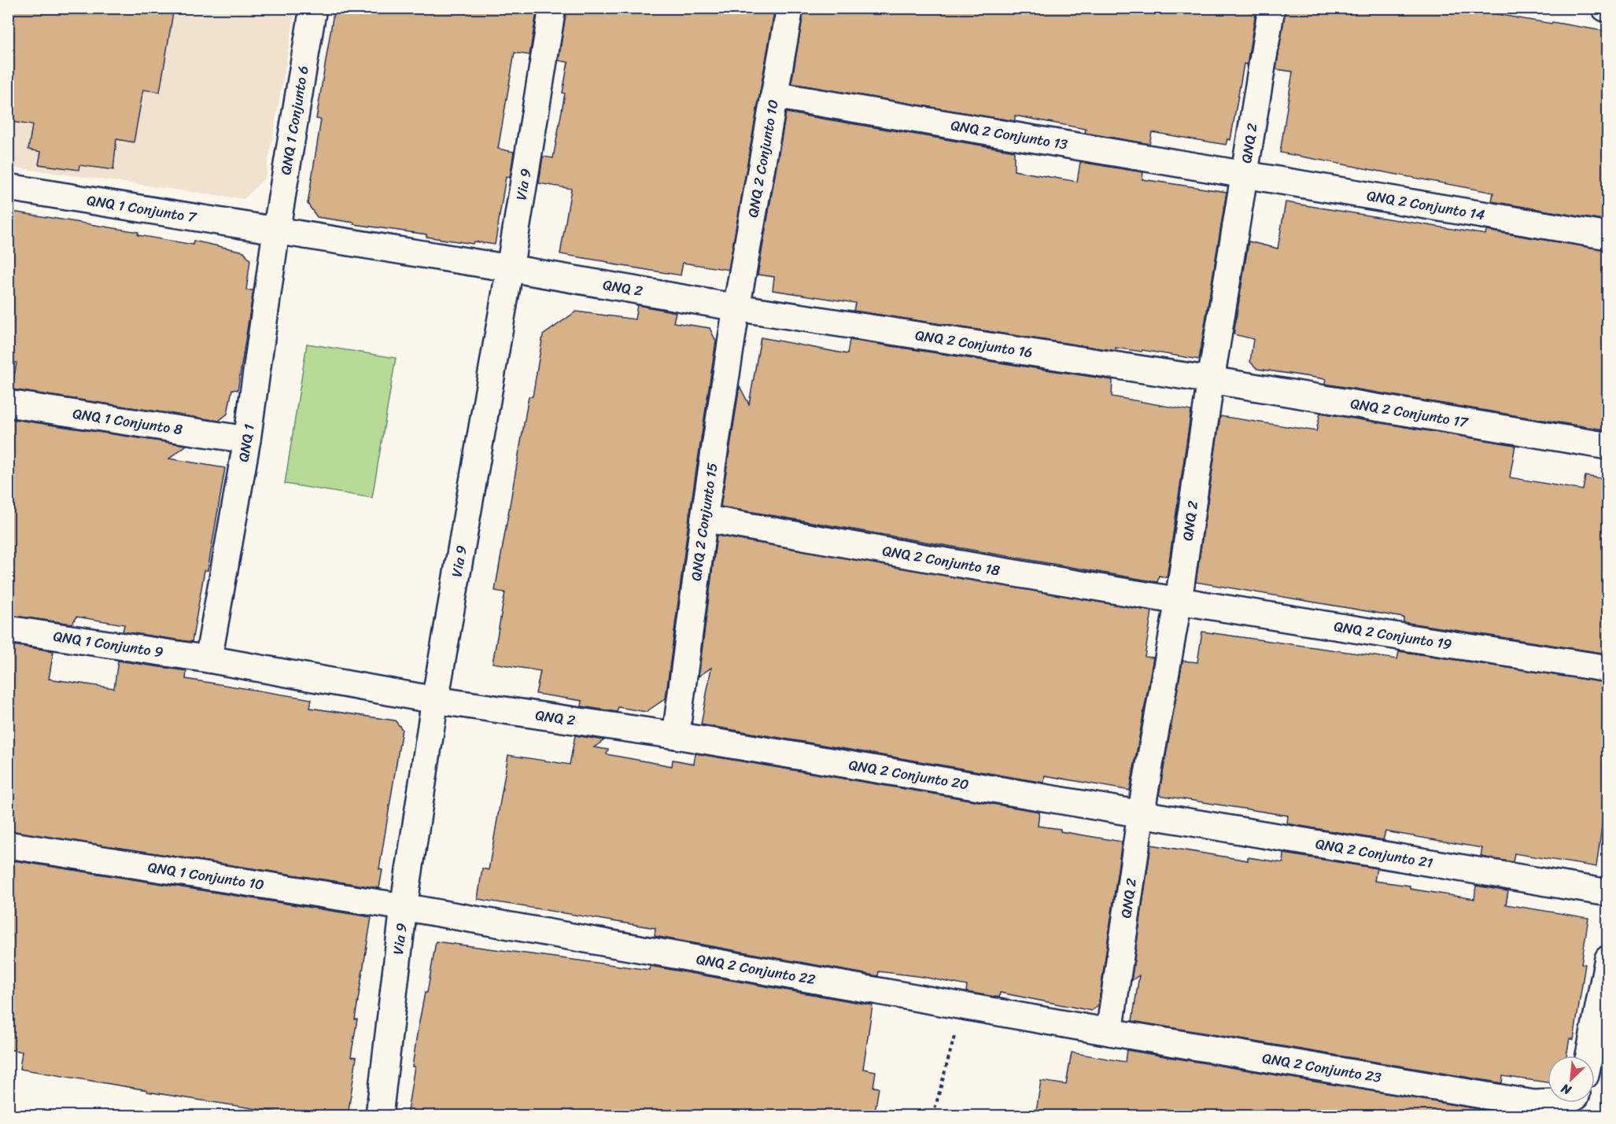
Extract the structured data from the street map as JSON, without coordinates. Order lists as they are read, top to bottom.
{
  "streets": {
    "street": [
      "QNQ 1 Conjunto 6",
      "QNQ 2 Conjunto 13",
      "QNQ 2",
      "QNQ 2 Conjunto 10",
      "Via 9",
      "QNQ 2 Conjunto 14",
      "QNQ 1 Conjunto 7",
      "QNQ 2 Conjunto 16",
      "QNQ 2 Conjunto 17",
      "QNQ 1 Conjunto 8",
      "QNQ 1",
      "QNQ 2 Conjunto 15",
      "QNQ 2 Conjunto 18",
      "QNQ 2 Conjunto 19",
      "QNQ 1 Conjunto 9",
      "QNQ 2 Conjunto 20",
      "QNQ 2 Conjunto 21",
      "QNQ 1 Conjunto 10",
      "QNQ 2 Conjunto 22",
      "QNQ 2 Conjunto 23"
    ]
  },
  "crossings": [
    ["QNQ 1 Conjunto 6", "QNQ 1 Conjunto 7"],
    ["QNQ 1 Conjunto 6", "QNQ 1"],
    ["QNQ 2 Conjunto 13", "QNQ 2"],
    ["QNQ 2 Conjunto 13", "QNQ 2 Conjunto 10"],
    ["QNQ 2 Conjunto 13", "QNQ 2 Conjunto 14"],
    ["QNQ 2", "QNQ 2 Conjunto 10"],
    ["QNQ 2", "Via 9"],
    ["QNQ 2", "QNQ 2 Conjunto 14"],
    ["QNQ 2", "QNQ 2 Conjunto 16"],
    ["QNQ 2", "QNQ 2 Conjunto 17"],
    ["QNQ 2", "QNQ 2 Conjunto 15"],
    ["QNQ 2", "QNQ 2 Conjunto 18"],
    ["QNQ 2", "QNQ 2 Conjunto 19"],
    ["QNQ 2", "QNQ 2 Conjunto 20"],
    ["QNQ 2", "QNQ 2 Conjunto 21"],
    ["QNQ 2", "QNQ 2 Conjunto 22"],
    ["QNQ 2", "QNQ 2 Conjunto 23"],
    ["QNQ 2 Conjunto 10", "QNQ 2 Conjunto 16"],
    ["QNQ 2 Conjunto 10", "QNQ 2 Conjunto 15"],
    ["Via 9", "QNQ 1 Conjunto 10"],
    ["Via 9", "QNQ 2 Conjunto 22"],
    ["QNQ 1 Conjunto 7", "QNQ 1"],
    ["QNQ 2 Conjunto 16", "QNQ 2 Conjunto 17"],
    ["QNQ 2 Conjunto 16", "QNQ 2 Conjunto 15"],
    ["QNQ 1 Conjunto 8", "QNQ 1"],
    ["QNQ 1", "QNQ 1 Conjunto 9"],
    ["QNQ 2 Conjunto 15", "QNQ 2 Conjunto 18"],
    ["QNQ 2 Conjunto 15", "QNQ 2 Conjunto 20"],
    ["QNQ 2 Conjunto 18", "QNQ 2 Conjunto 19"],
    ["QNQ 2 Conjunto 20", "QNQ 2 Conjunto 21"],
    ["QNQ 1 Conjunto 10", "QNQ 2 Conjunto 22"],
    ["QNQ 2 Conjunto 22", "QNQ 2 Conjunto 23"]
  ],
  "north": "bottom left"
}
